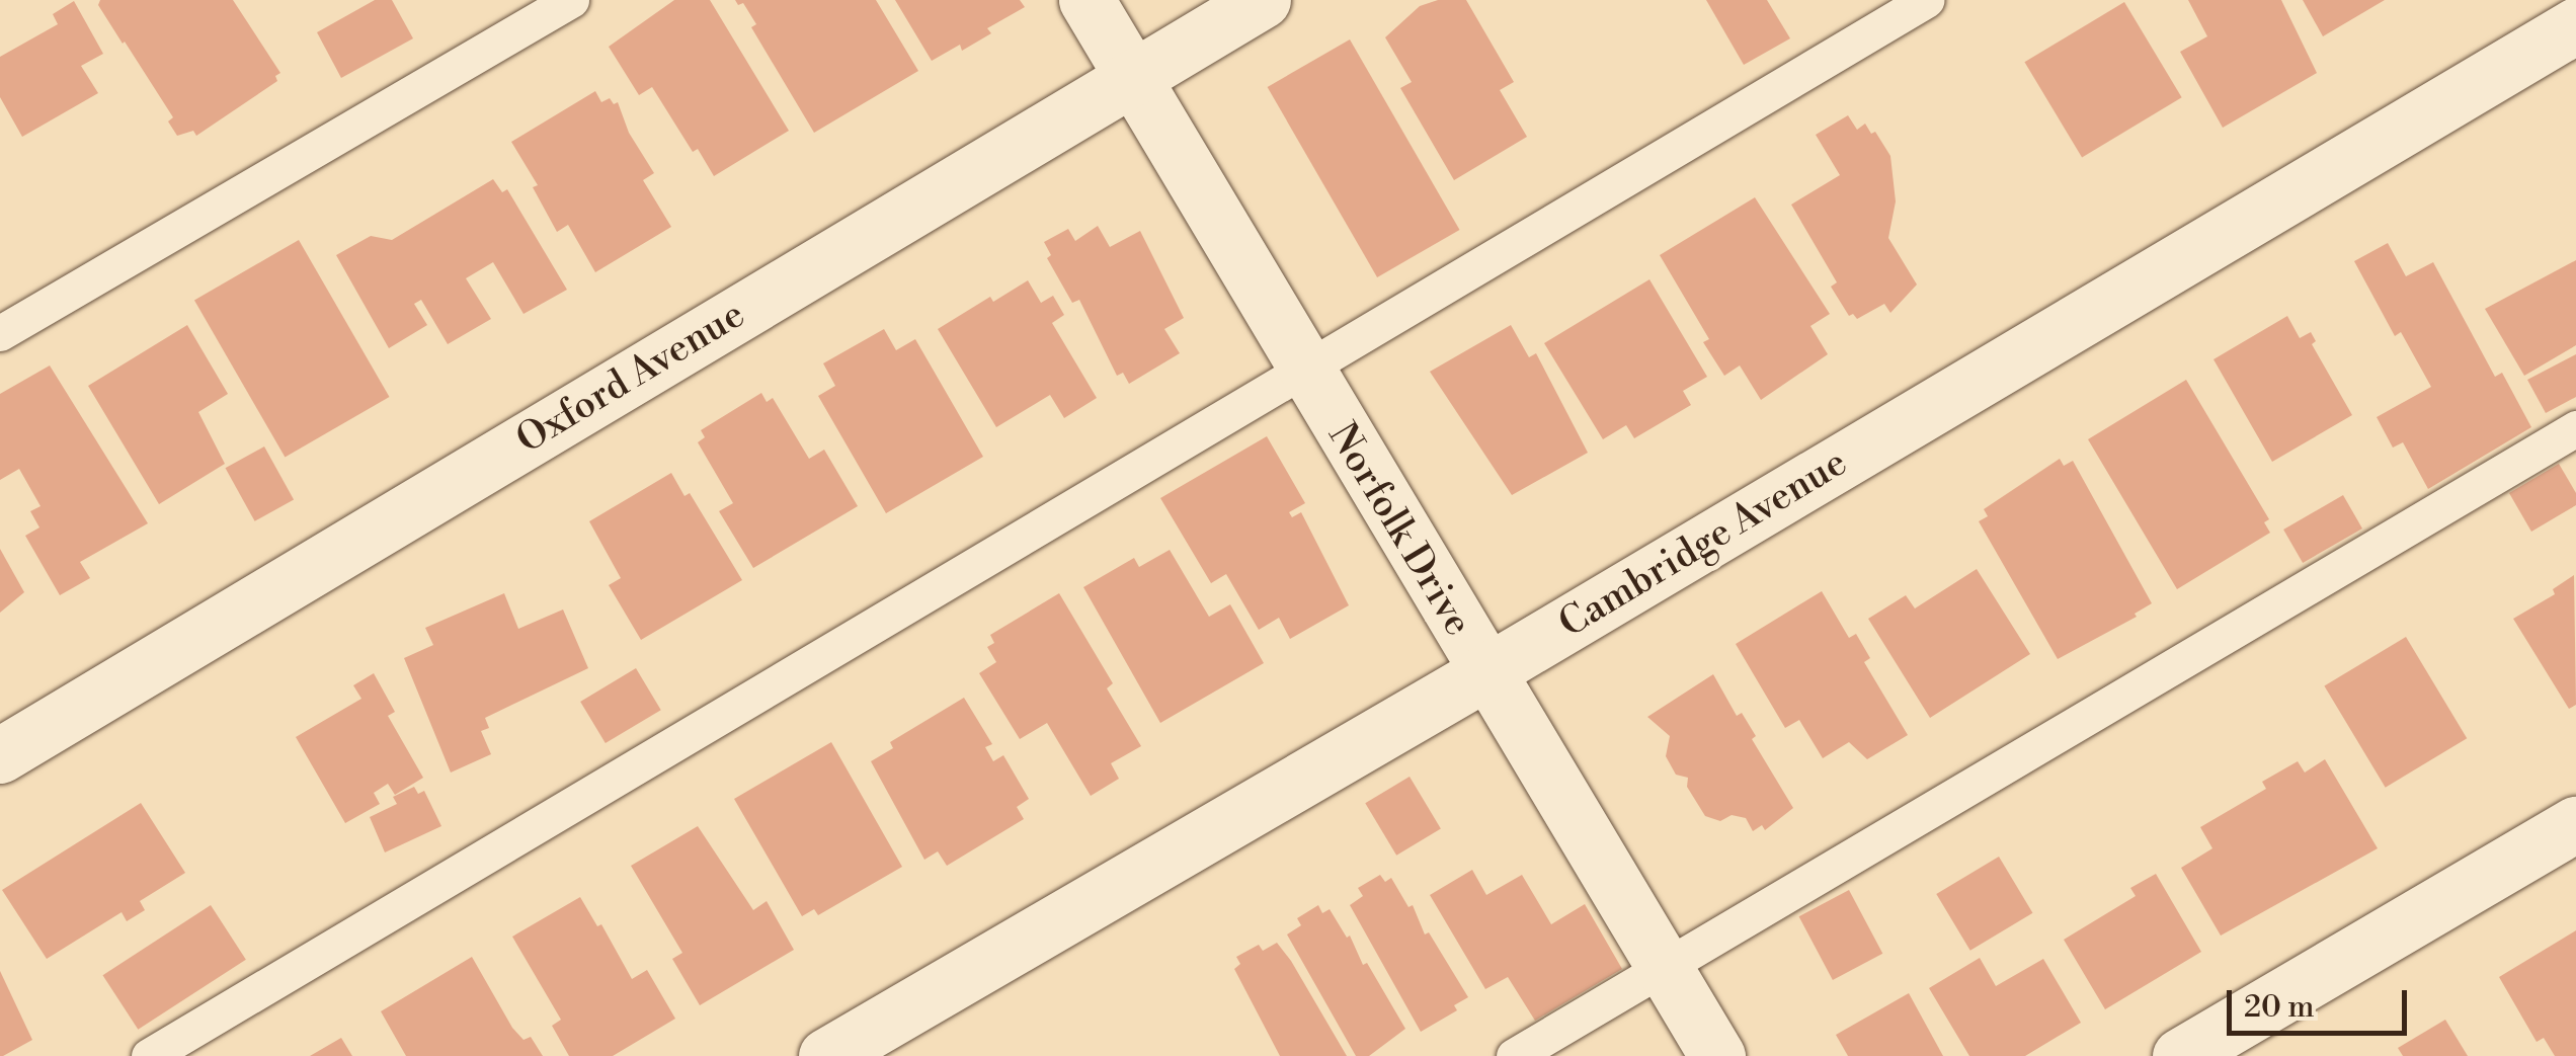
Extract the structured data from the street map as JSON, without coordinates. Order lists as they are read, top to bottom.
{
  "streets": {
    "street": ["Oxford Avenue", "Norfolk Drive", "Cambridge Avenue"]
  },
  "crossings": [
    ["Oxford Avenue", "Norfolk Drive"],
    ["Norfolk Drive", "Cambridge Avenue"]
  ],
  "scale_bar": "20 m"
}
